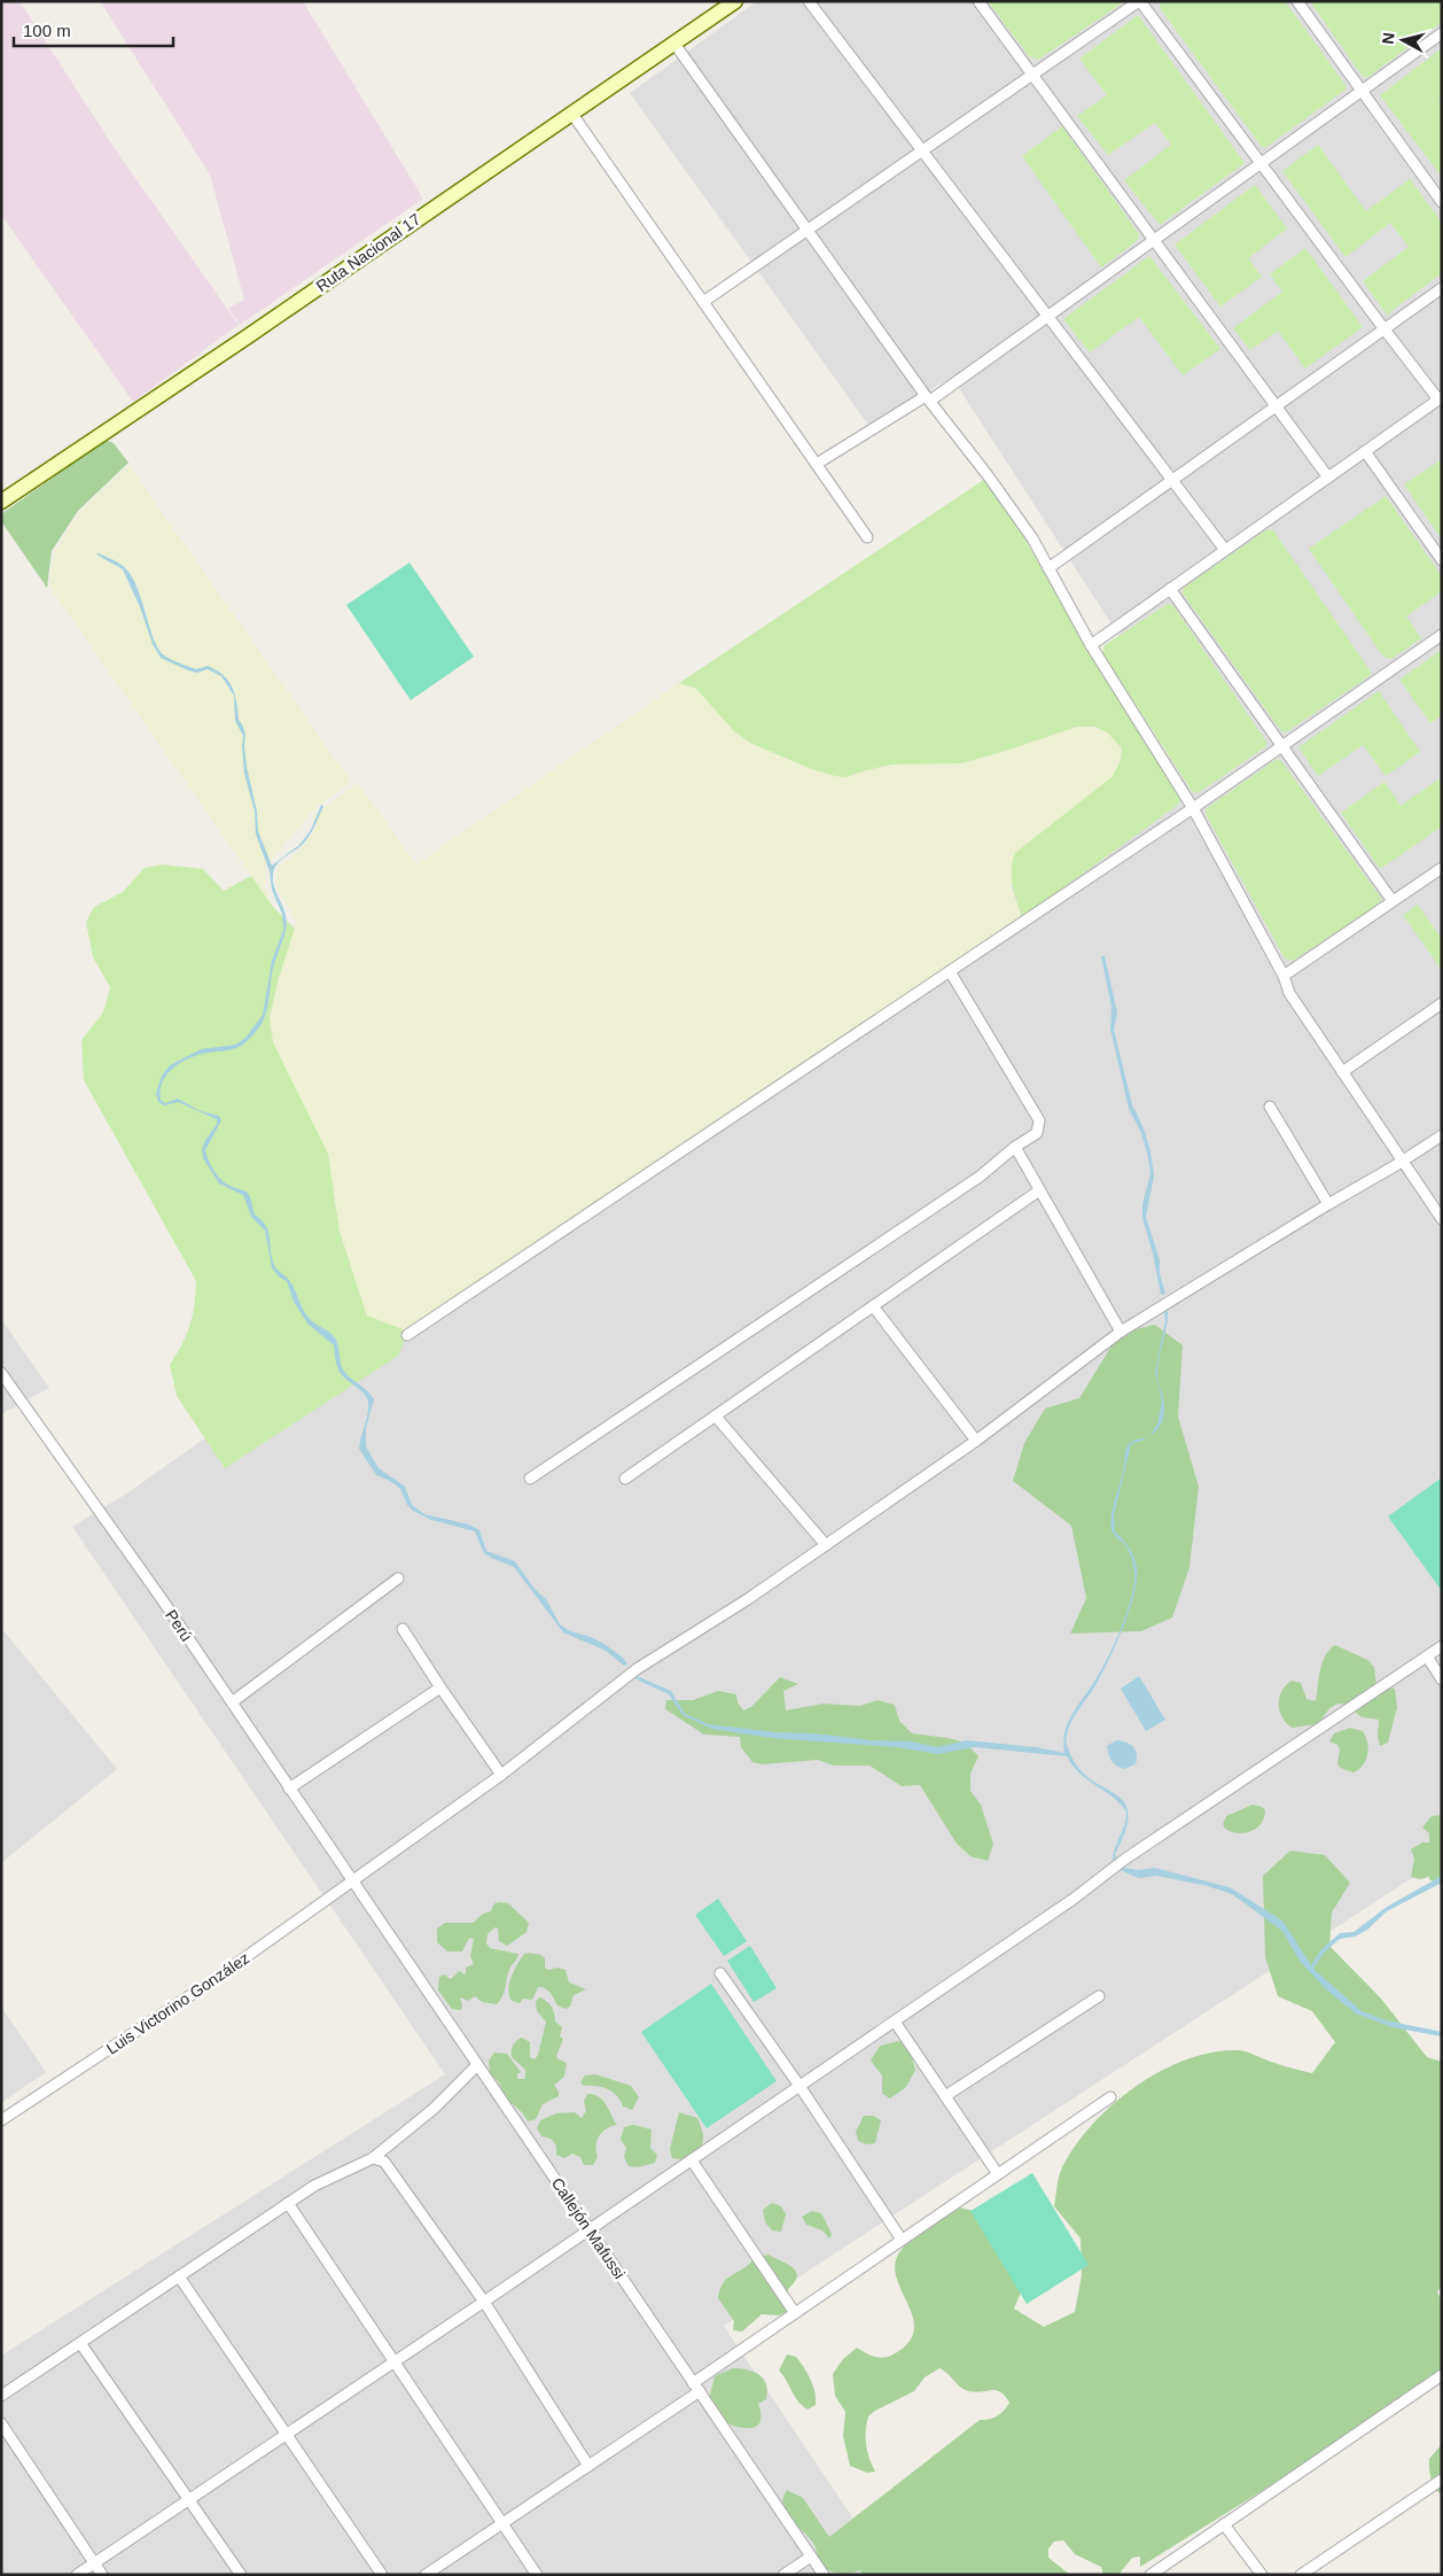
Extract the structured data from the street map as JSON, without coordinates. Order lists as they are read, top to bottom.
{
  "streets": {
    "street": [
      "Ruta Nacional 17",
      "Perú",
      "Luis Victorino González",
      "Callejón Mafussi"
    ]
  },
  "crossings": [
    ["Perú", "Luis Victorino González"],
    ["Perú", "Callejón Mafussi"],
    ["Luis Victorino González", "Callejón Mafussi"]
  ],
  "scale_bar": "100 m",
  "north": "left"
}
